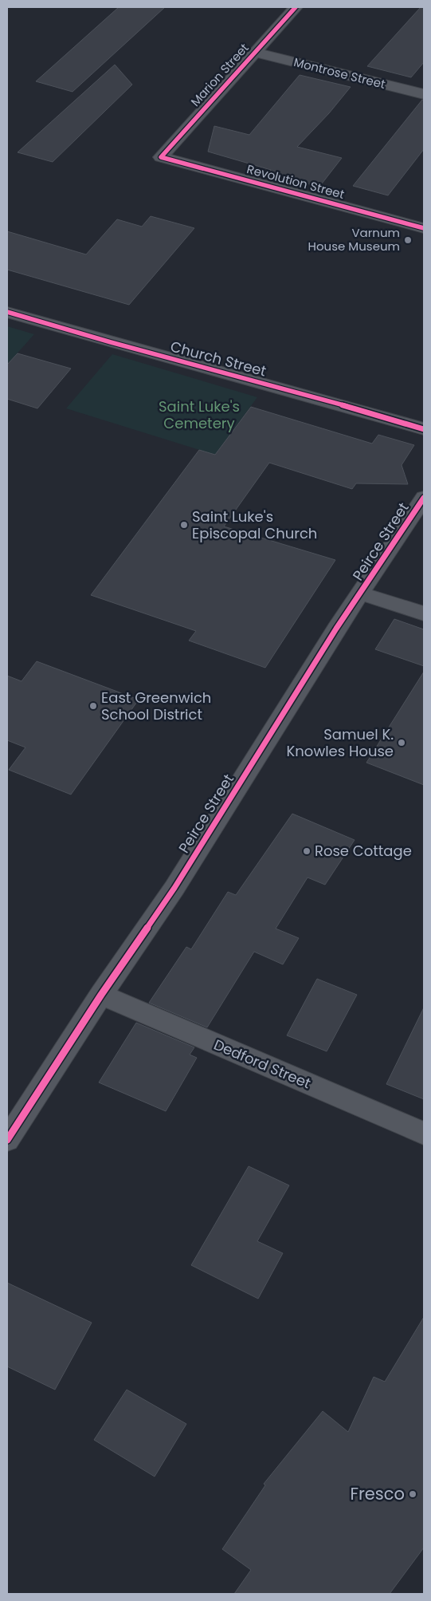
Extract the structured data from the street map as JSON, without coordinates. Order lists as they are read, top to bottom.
{
  "streets": {
    "street": [
      "Montrose Street",
      "Marion Street",
      "Revolution Street",
      "Church Street",
      "Peirce Street",
      "Dedford Street"
    ]
  },
  "crossings": [
    ["Montrose Street", "Marion Street"],
    ["Marion Street", "Revolution Street"],
    ["Peirce Street", "Dedford Street"]
  ],
  "parks": ["Saint Luke's Cemetery"],
  "places": [
    "Varnum House Museum",
    "Saint Luke's Episcopal Church",
    "East Greenwich School District",
    "Samuel K. Knowles House",
    "Rose Cottage",
    "Fresco"
  ]
}
